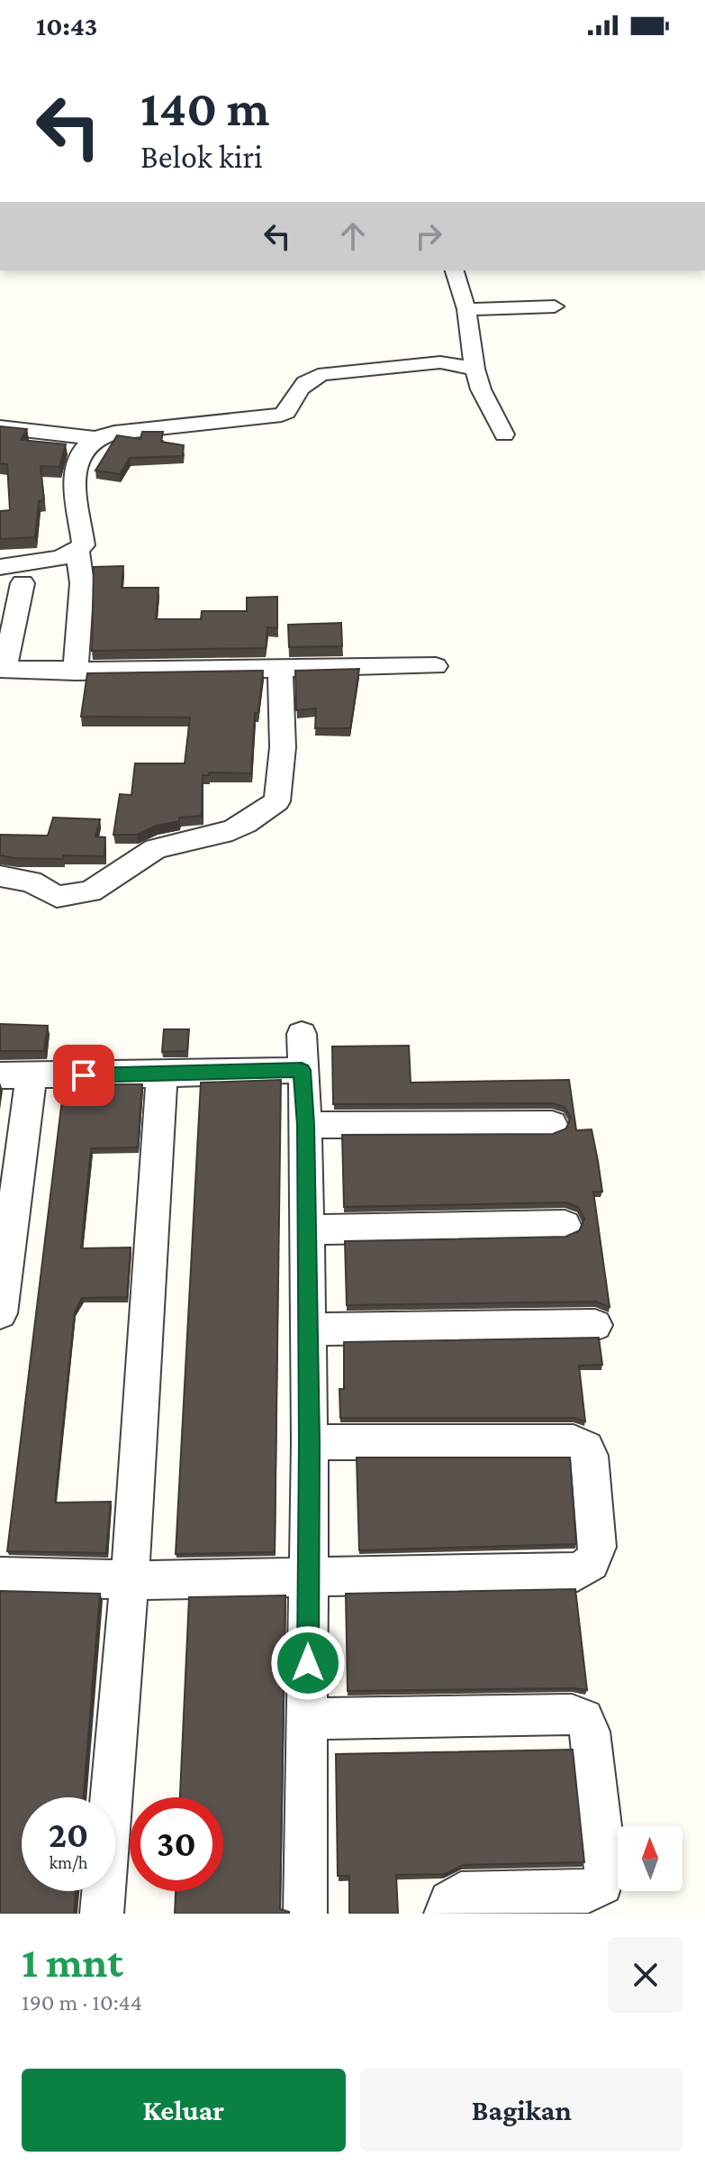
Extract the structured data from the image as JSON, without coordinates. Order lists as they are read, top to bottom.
{
  "north": "top",
  "page": {
    "status": "10:43",
    "turn": ["140 m", "Belok kiri"],
    "speed": "20 km/h",
    "limit": "30",
    "heading": ["1 mnt", "190 m · 10:44"],
    "buttons": ["Keluar", "Bagikan"]
  }
}
